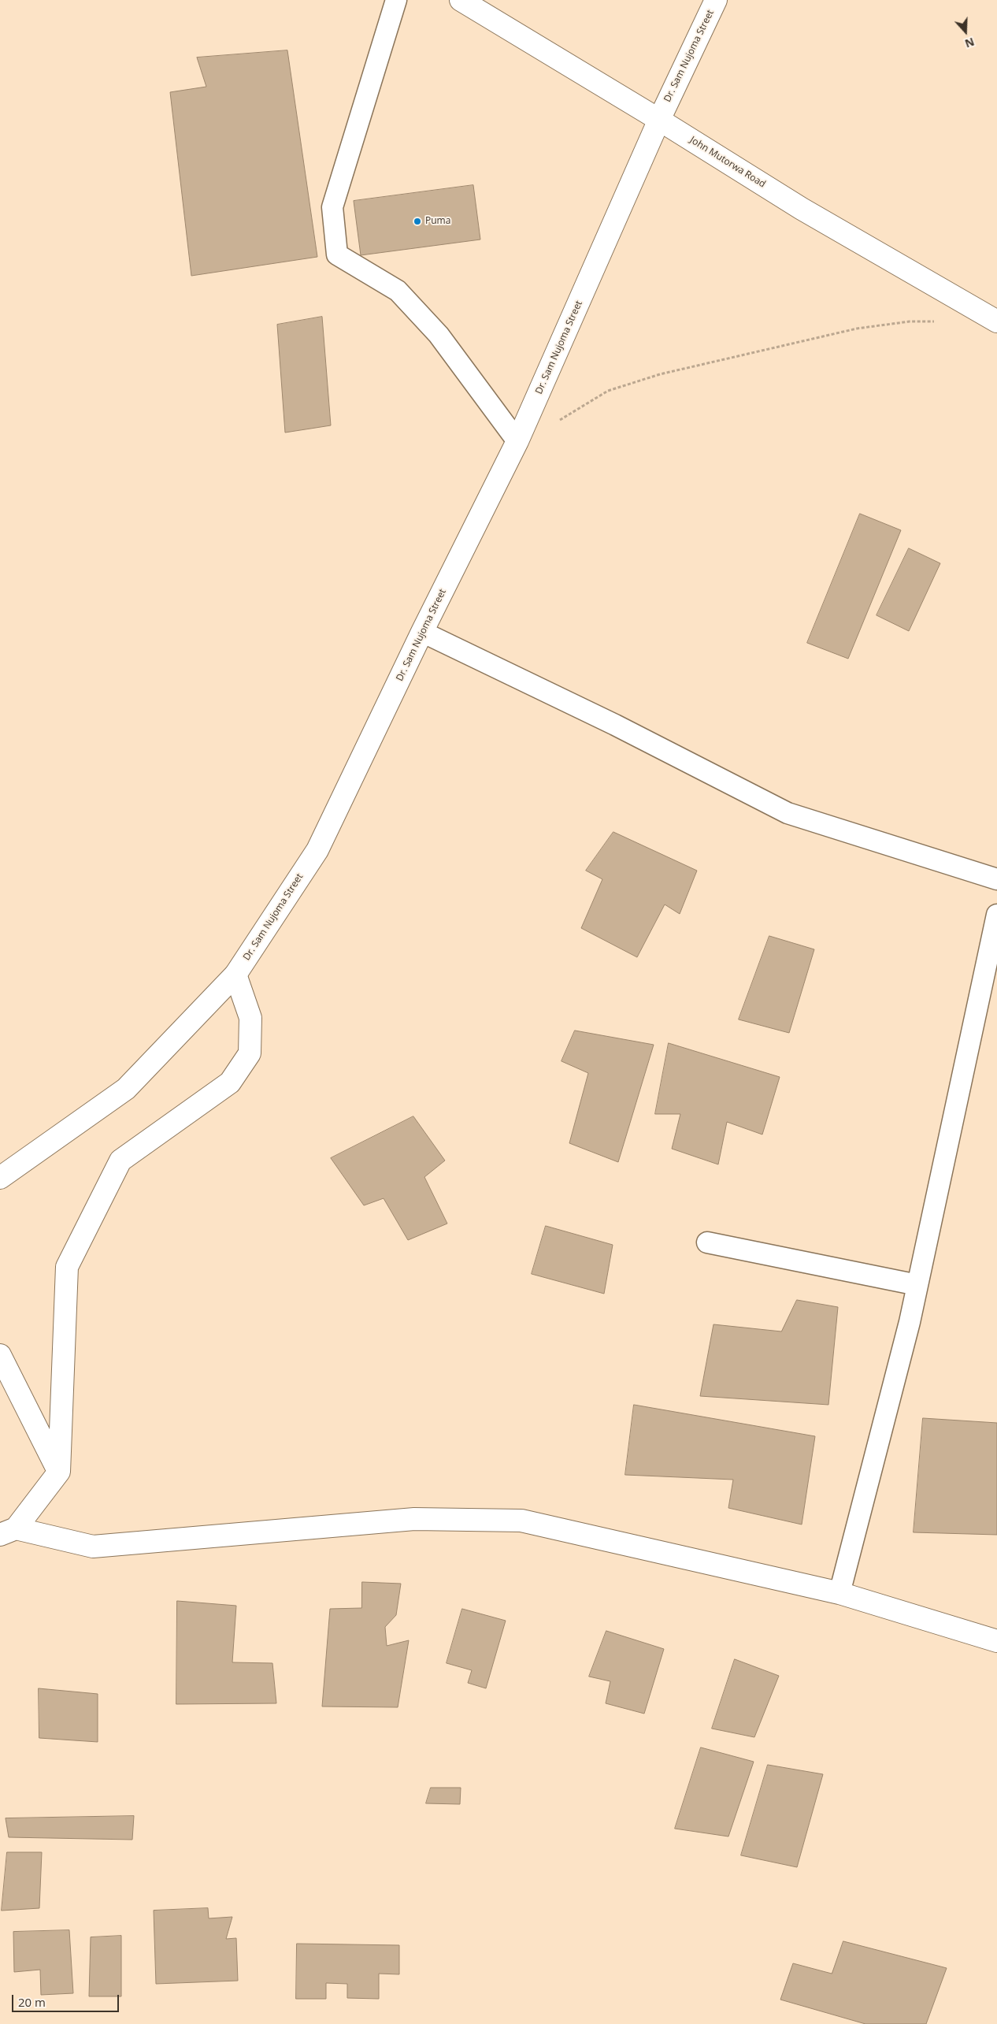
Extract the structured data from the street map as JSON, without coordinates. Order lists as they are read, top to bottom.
{
  "streets": {
    "street": ["Dr. Sam Nujoma Street", "John Mutorwa Road"]
  },
  "crossings": [
    ["Dr. Sam Nujoma Street", "John Mutorwa Road"]
  ],
  "places": ["Puma"],
  "scale_bar": "20 m",
  "north": "bottom"
}
